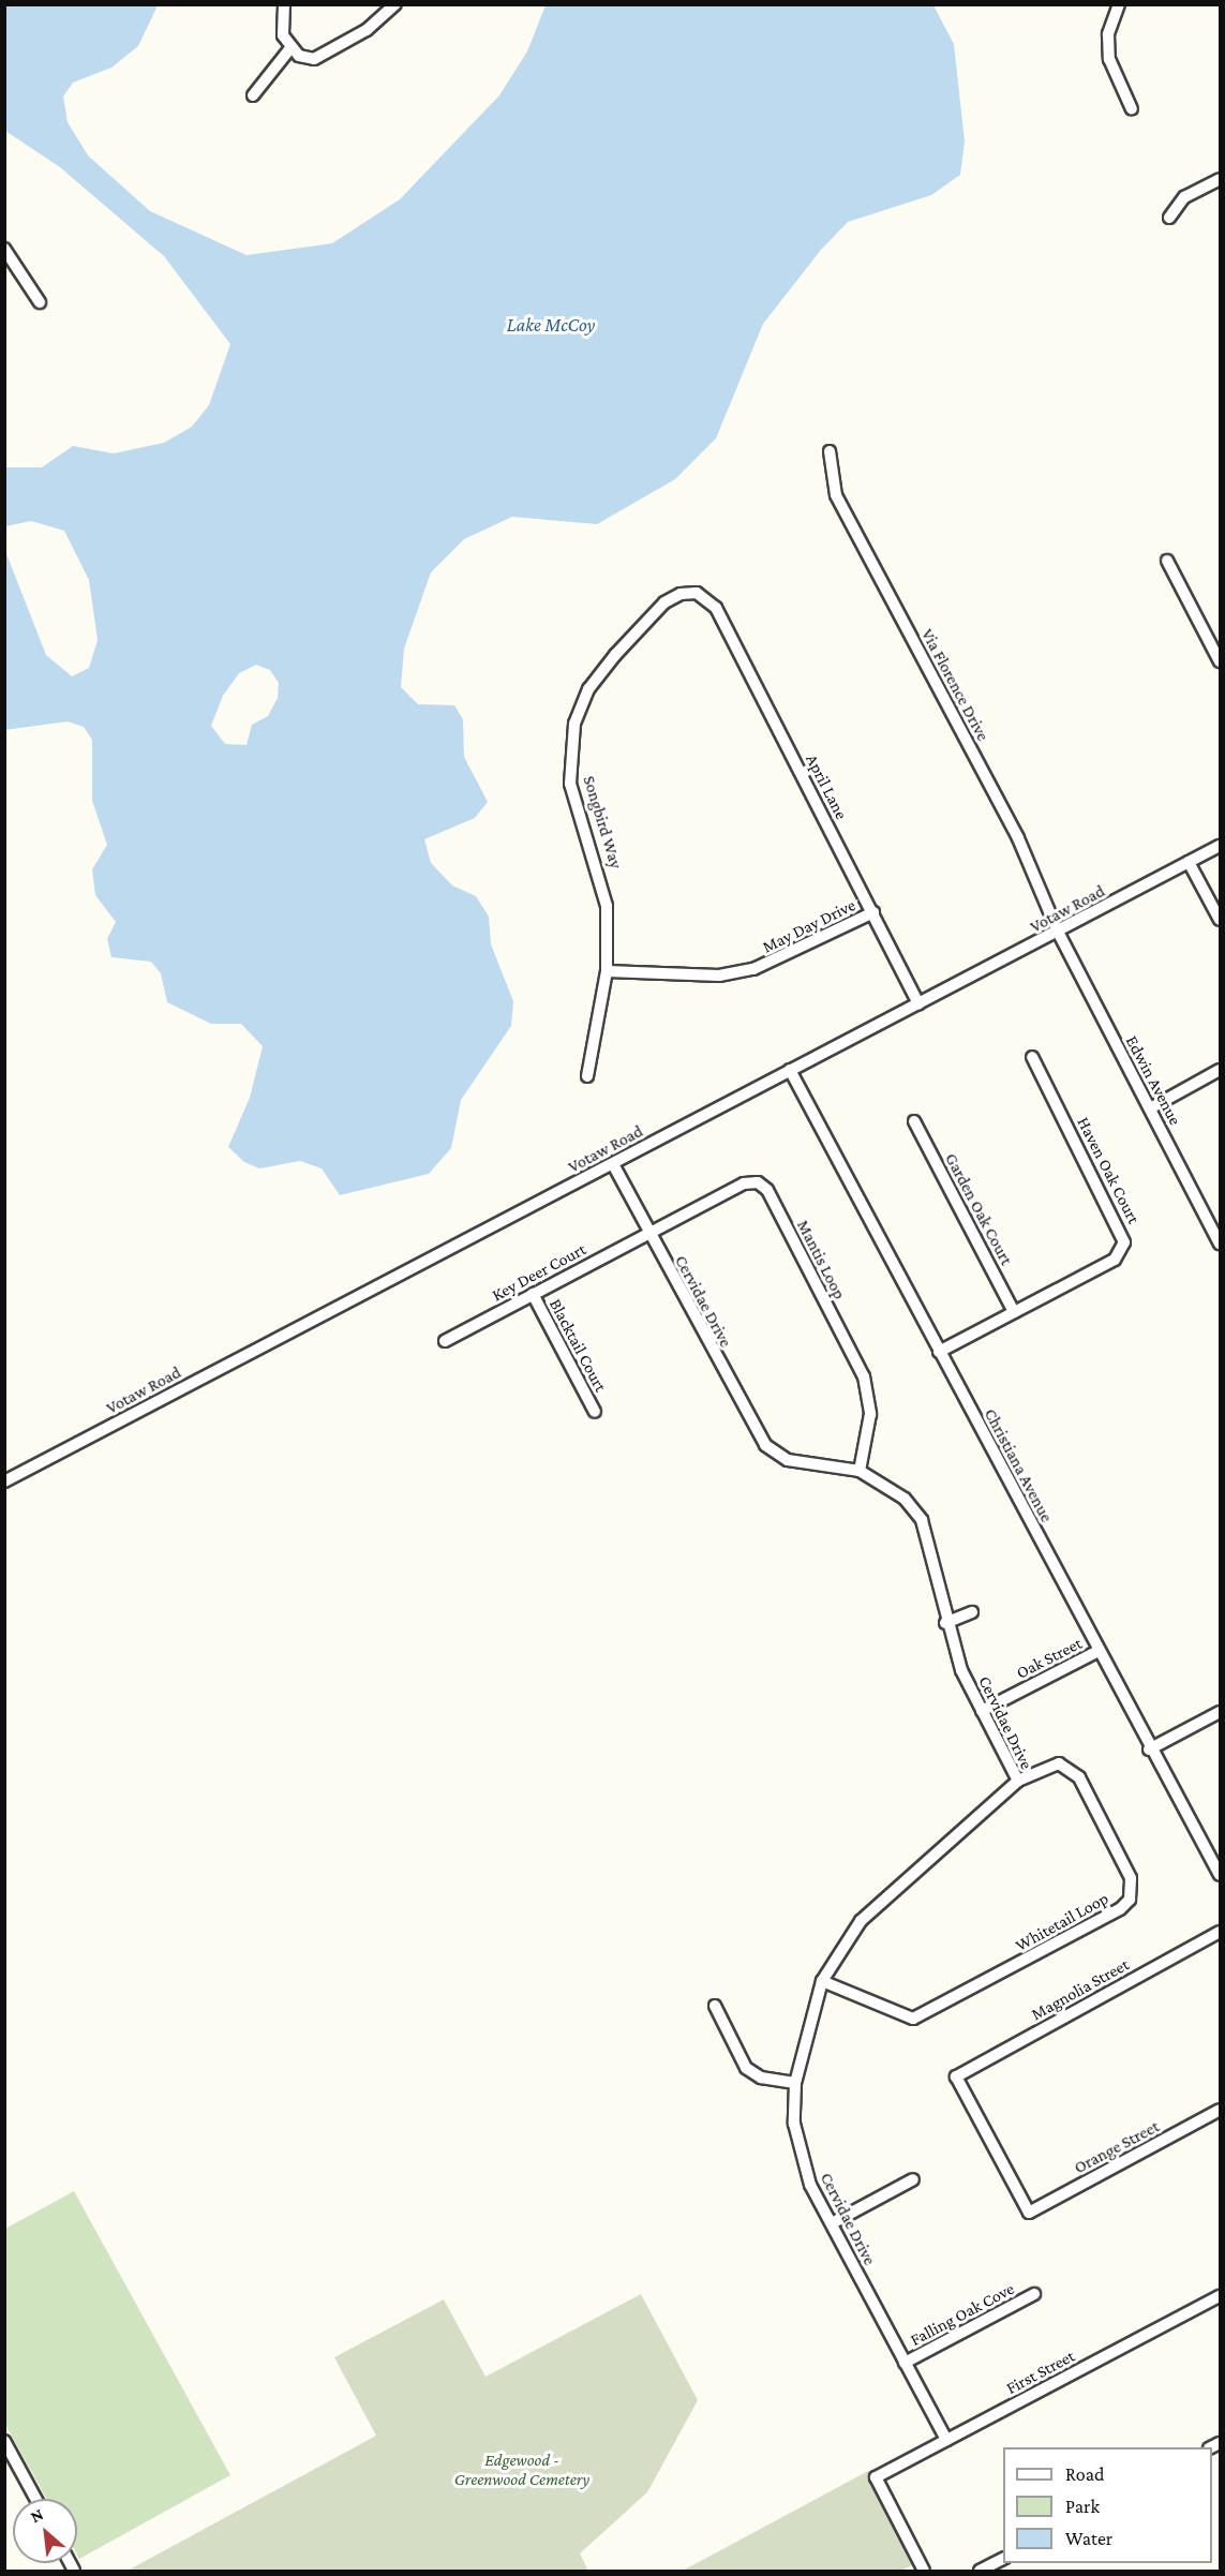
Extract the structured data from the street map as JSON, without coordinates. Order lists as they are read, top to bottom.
{
  "streets": {
    "street": [
      "Via Florence Drive",
      "April Lane",
      "Songbird Way",
      "Votaw Road",
      "May Day Drive",
      "Edwin Avenue",
      "Haven Oak Court",
      "Garden Oak Court",
      "Mantis Loop",
      "Key Deer Court",
      "Cervidae Drive",
      "Blacktail Court",
      "Christiana Avenue",
      "Oak Street",
      "Whitetail Loop",
      "Magnolia Street",
      "Orange Street",
      "Falling Oak Cove",
      "First Street"
    ]
  },
  "crossings": [
    ["Via Florence Drive", "Votaw Road"],
    ["Via Florence Drive", "Edwin Avenue"],
    ["April Lane", "Songbird Way"],
    ["April Lane", "Votaw Road"],
    ["April Lane", "May Day Drive"],
    ["Songbird Way", "May Day Drive"],
    ["Votaw Road", "Edwin Avenue"],
    ["Votaw Road", "Cervidae Drive"],
    ["Votaw Road", "Christiana Avenue"],
    ["Haven Oak Court", "Garden Oak Court"],
    ["Haven Oak Court", "Christiana Avenue"],
    ["Mantis Loop", "Key Deer Court"],
    ["Mantis Loop", "Cervidae Drive"],
    ["Key Deer Court", "Cervidae Drive"],
    ["Key Deer Court", "Blacktail Court"],
    ["Cervidae Drive", "Oak Street"],
    ["Cervidae Drive", "Whitetail Loop"],
    ["Cervidae Drive", "Falling Oak Cove"],
    ["Cervidae Drive", "First Street"],
    ["Christiana Avenue", "Oak Street"],
    ["Magnolia Street", "Orange Street"]
  ],
  "water": ["Lake McCoy"],
  "parks": ["Edgewood - Greenwood Cemetery"],
  "legend": ["Road", "Park", "Water"],
  "north": "top left"
}
